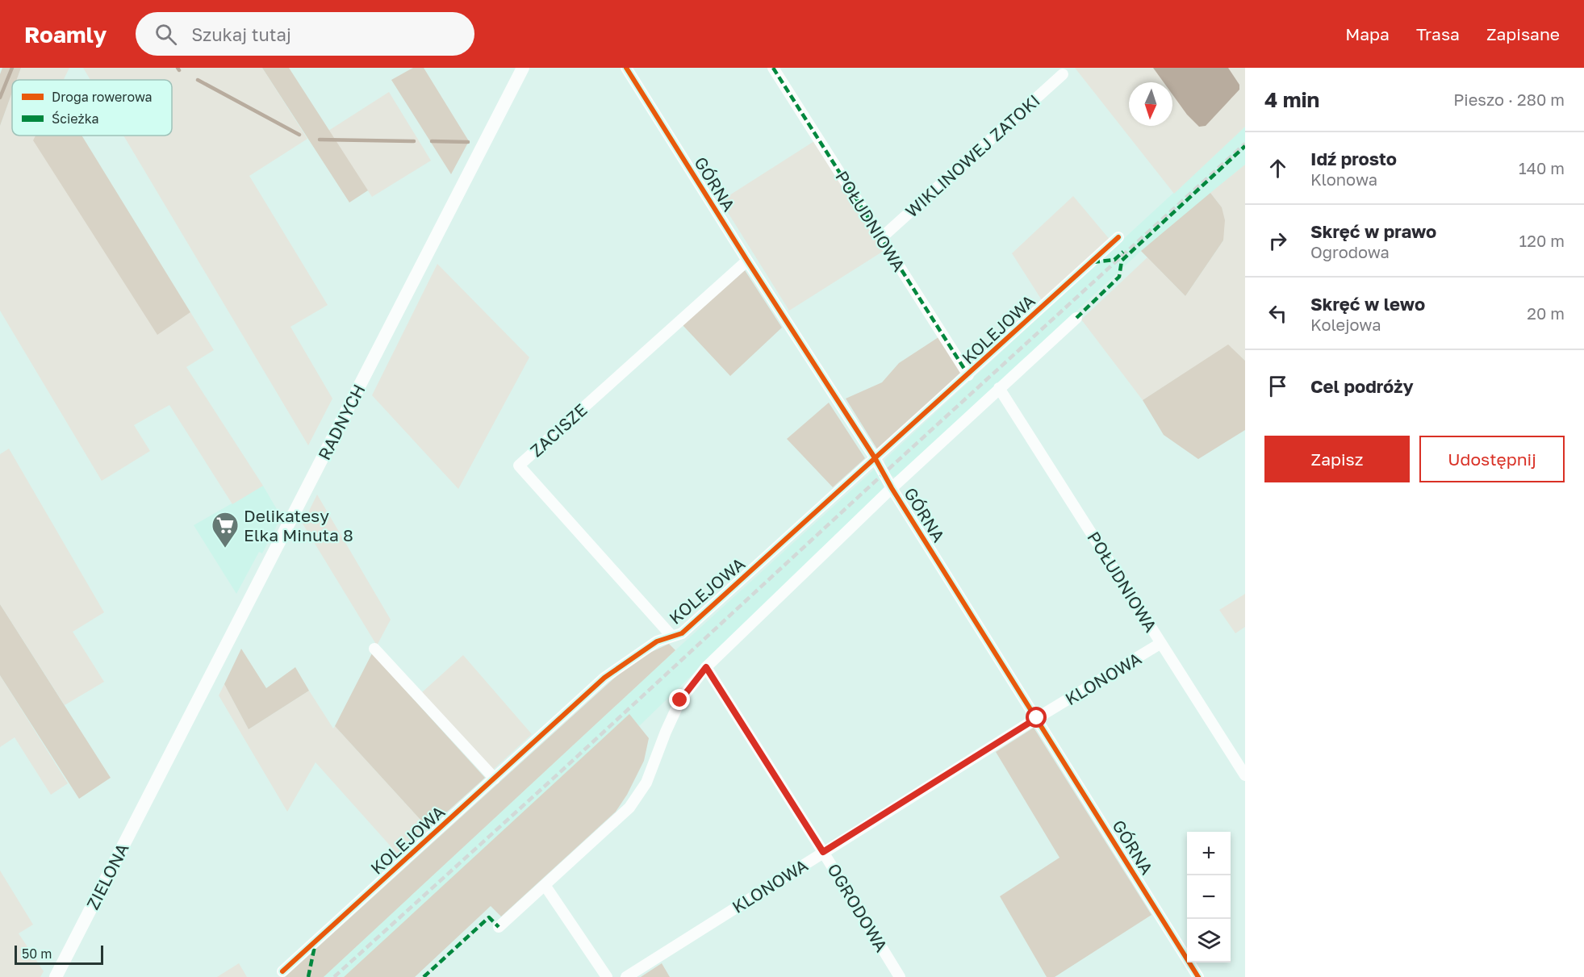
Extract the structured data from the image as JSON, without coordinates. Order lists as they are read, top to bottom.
{
  "streets": {
    "street": [
      "WIKLINOWEJ ZATOKI",
      "GÓRNA",
      "POŁUDNIOWA",
      "KOLEJOWA",
      "RADNYCH",
      "ZACISZE",
      "KLONOWA",
      "ZIELONA",
      "OGRODOWA"
    ]
  },
  "crossings": [
    ["WIKLINOWEJ ZATOKI", "POŁUDNIOWA"],
    ["GÓRNA", "KOLEJOWA"],
    ["GÓRNA", "ZACISZE"],
    ["GÓRNA", "KLONOWA"],
    ["POŁUDNIOWA", "KOLEJOWA"],
    ["POŁUDNIOWA", "KLONOWA"],
    ["KOLEJOWA", "ZACISZE"],
    ["RADNYCH", "ZIELONA"],
    ["KLONOWA", "OGRODOWA"]
  ],
  "places": {
    "supermarket": ["Delikatesy Elka Minuta 8"]
  },
  "legend": ["Droga rowerowa", "Ścieżka"],
  "scale_bar": "50 m",
  "north": "bottom",
  "page": {
    "header": "Roamly",
    "search": "Szukaj tutaj",
    "nav": ["Mapa", "Trasa", "Zapisane"],
    "heading": ["4 min", "Pieszo · 280 m"],
    "list": [
      ["Idź prosto", "Klonowa", "140 m"],
      ["Skręć w prawo", "Ogrodowa", "120 m"],
      ["Skręć w lewo", "Kolejowa", "20 m"],
      "Cel podróży"
    ],
    "buttons": ["Zapisz", "Udostępnij"],
    "map_buttons": ["+", "−"],
    "scale": "50 m"
  }
}
